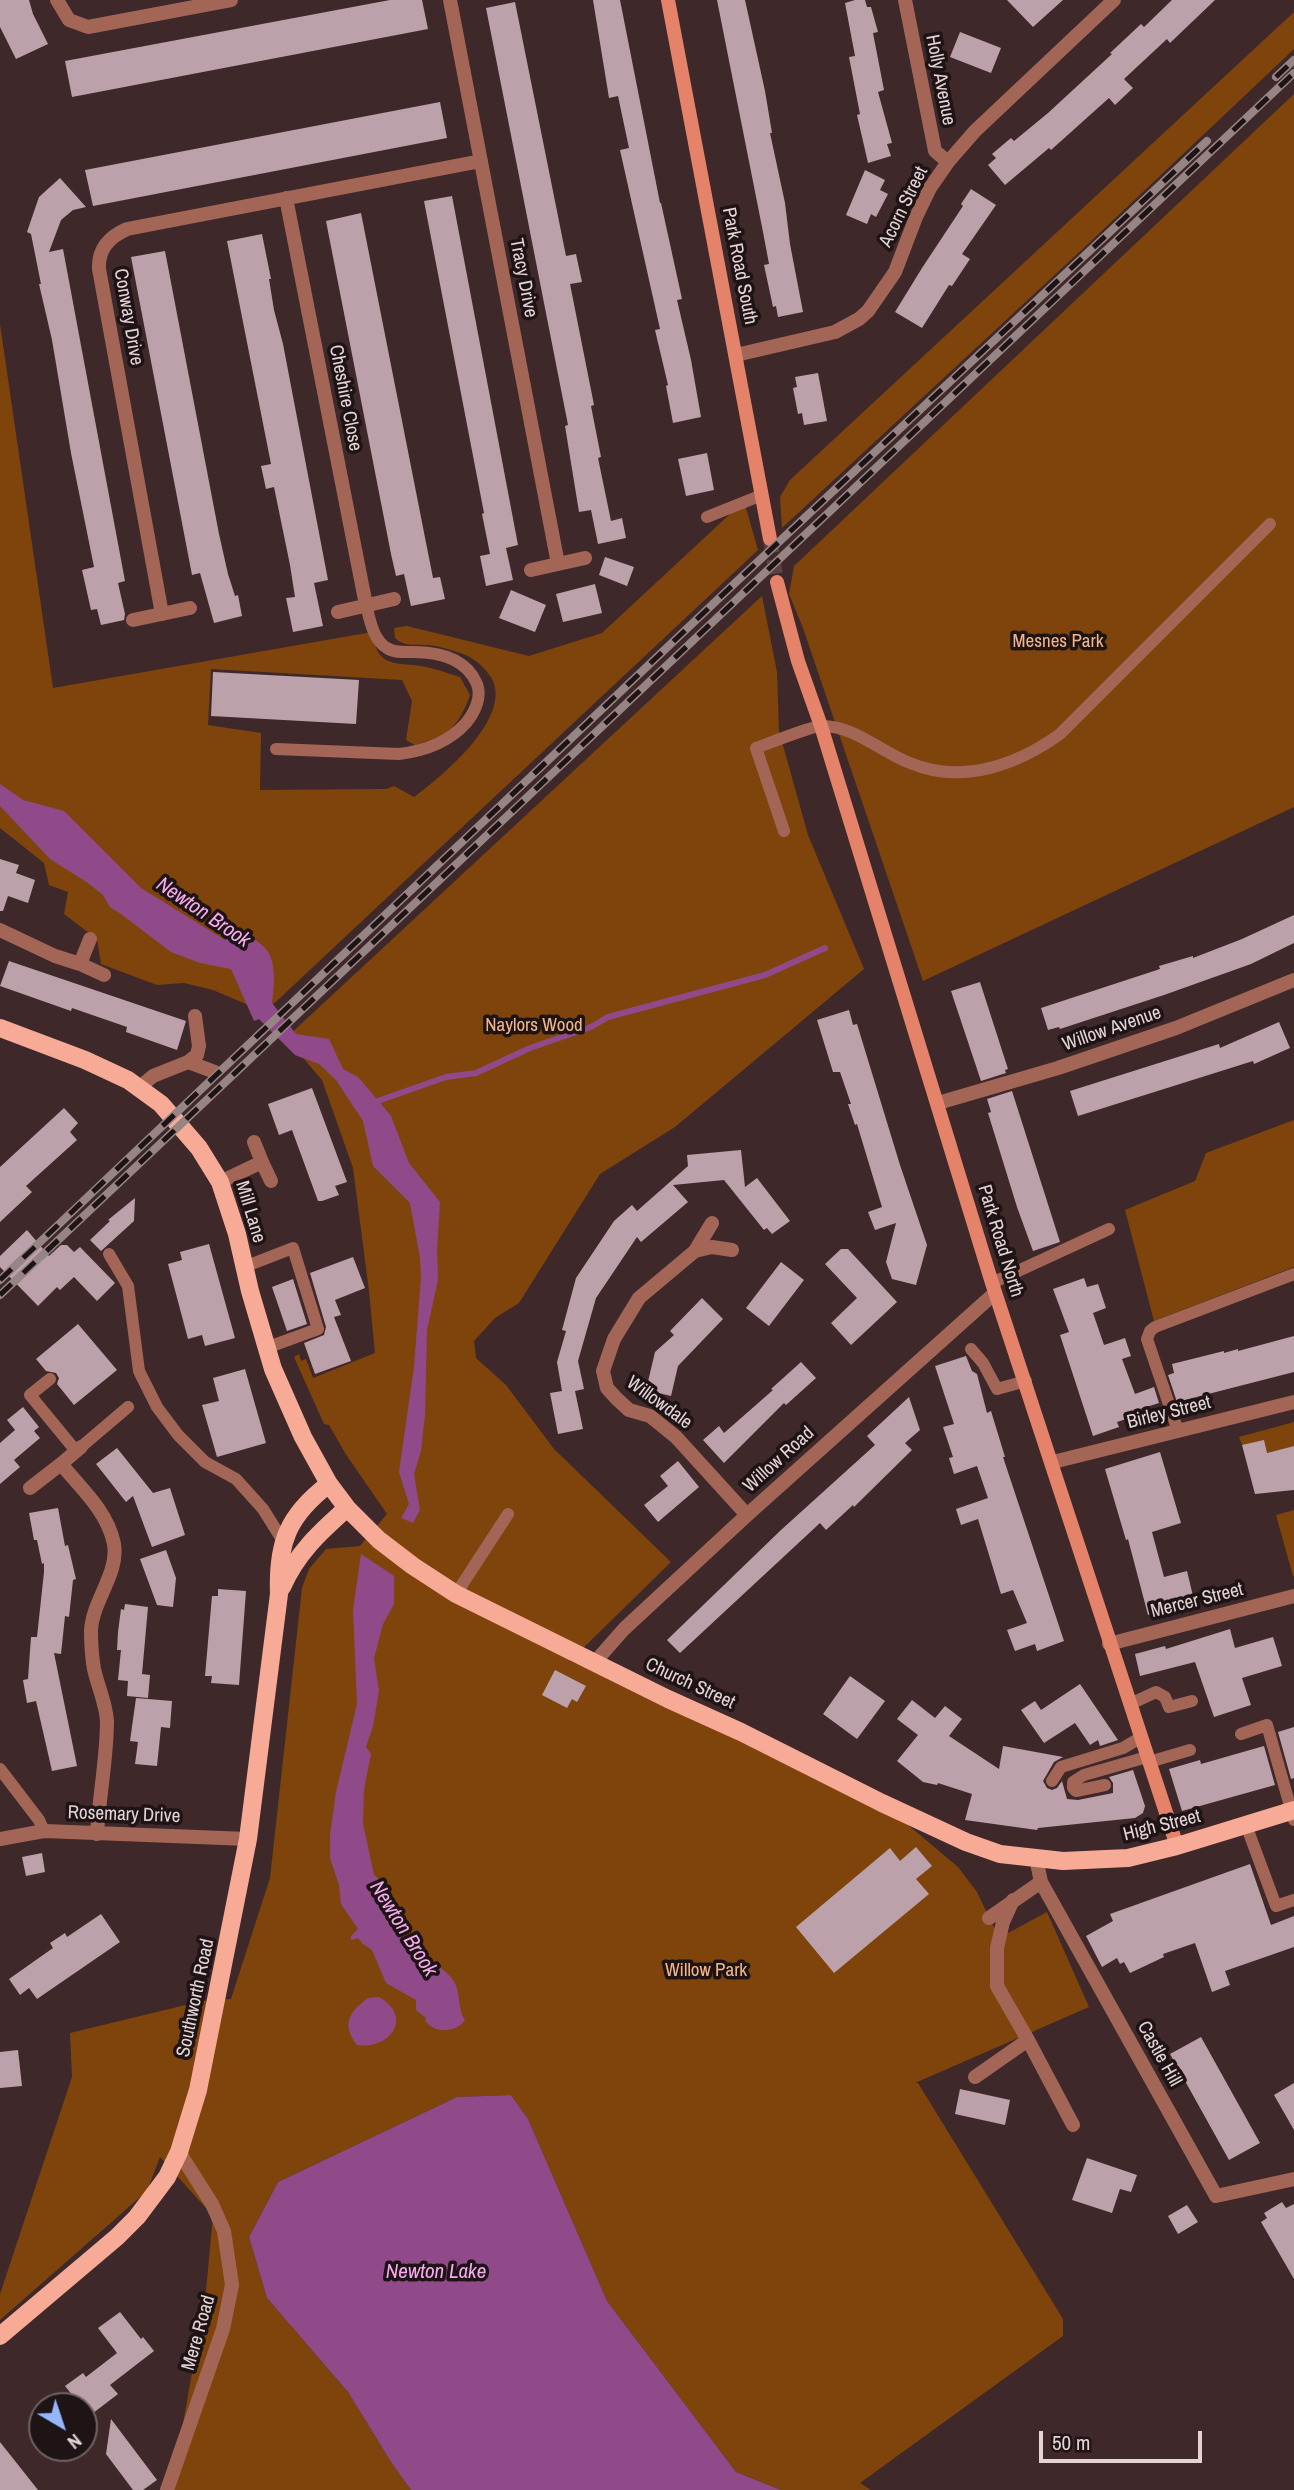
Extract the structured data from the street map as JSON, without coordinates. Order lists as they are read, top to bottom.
{
  "streets": {
    "main road": [
      "Mill Lane",
      "Church Street",
      "High Street",
      "Southworth Road"
    ],
    "street": [
      "Holly Avenue",
      "Acorn Street",
      "Park Road South",
      "Tracy Drive",
      "Conway Drive",
      "Cheshire Close",
      "Willow Avenue",
      "Park Road North",
      "Willowdale",
      "Birley Street",
      "Willow Road",
      "Mercer Street",
      "Rosemary Drive",
      "Castle Hill",
      "Mere Road"
    ]
  },
  "crossings": [
    ["Holly Avenue", "Acorn Street"],
    ["Acorn Street", "Park Road South"],
    ["Tracy Drive", "Conway Drive"],
    ["Conway Drive", "Cheshire Close"],
    ["Willow Avenue", "Park Road North"],
    ["Mill Lane", "Church Street"],
    ["Mill Lane", "Southworth Road"],
    ["Park Road North", "Birley Street"],
    ["Park Road North", "Willow Road"],
    ["Park Road North", "Mercer Street"],
    ["Park Road North", "High Street"],
    ["Willowdale", "Willow Road"],
    ["Willow Road", "Church Street"],
    ["Church Street", "High Street"],
    ["Church Street", "Southworth Road"],
    ["Church Street", "Castle Hill"],
    ["Rosemary Drive", "Southworth Road"],
    ["High Street", "Castle Hill"],
    ["Southworth Road", "Mere Road"]
  ],
  "water": ["Newton Brook", "Newton Lake"],
  "parks": ["Mesnes Park", "Naylors Wood", "Willow Park"],
  "scale_bar": "50 m",
  "north": "bottom right"
}
